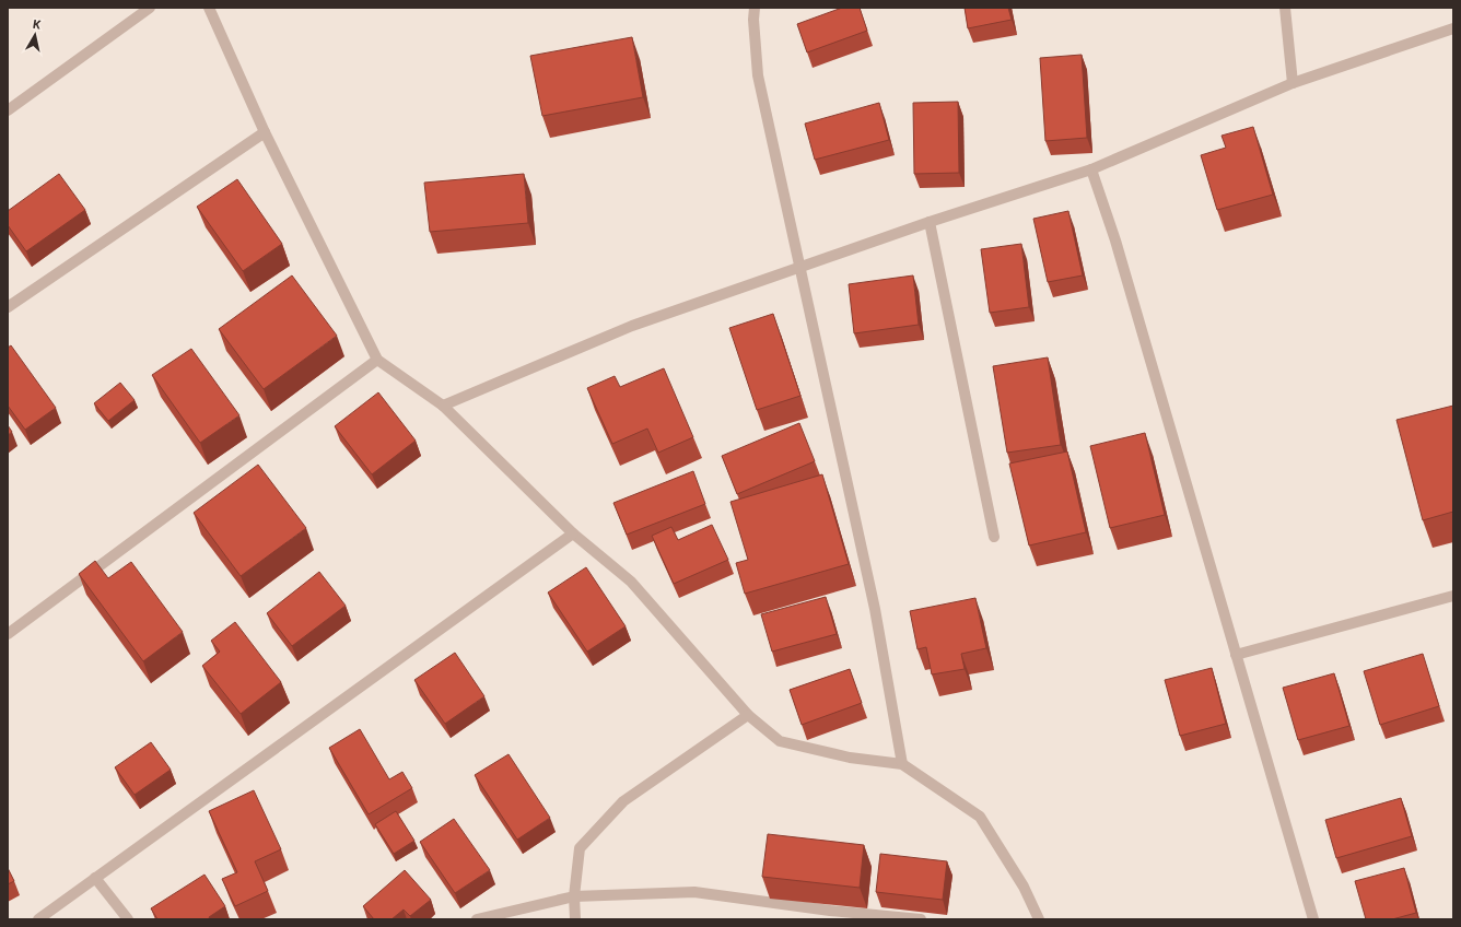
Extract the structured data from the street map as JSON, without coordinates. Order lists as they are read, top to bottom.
{
  "north": "top"
}
